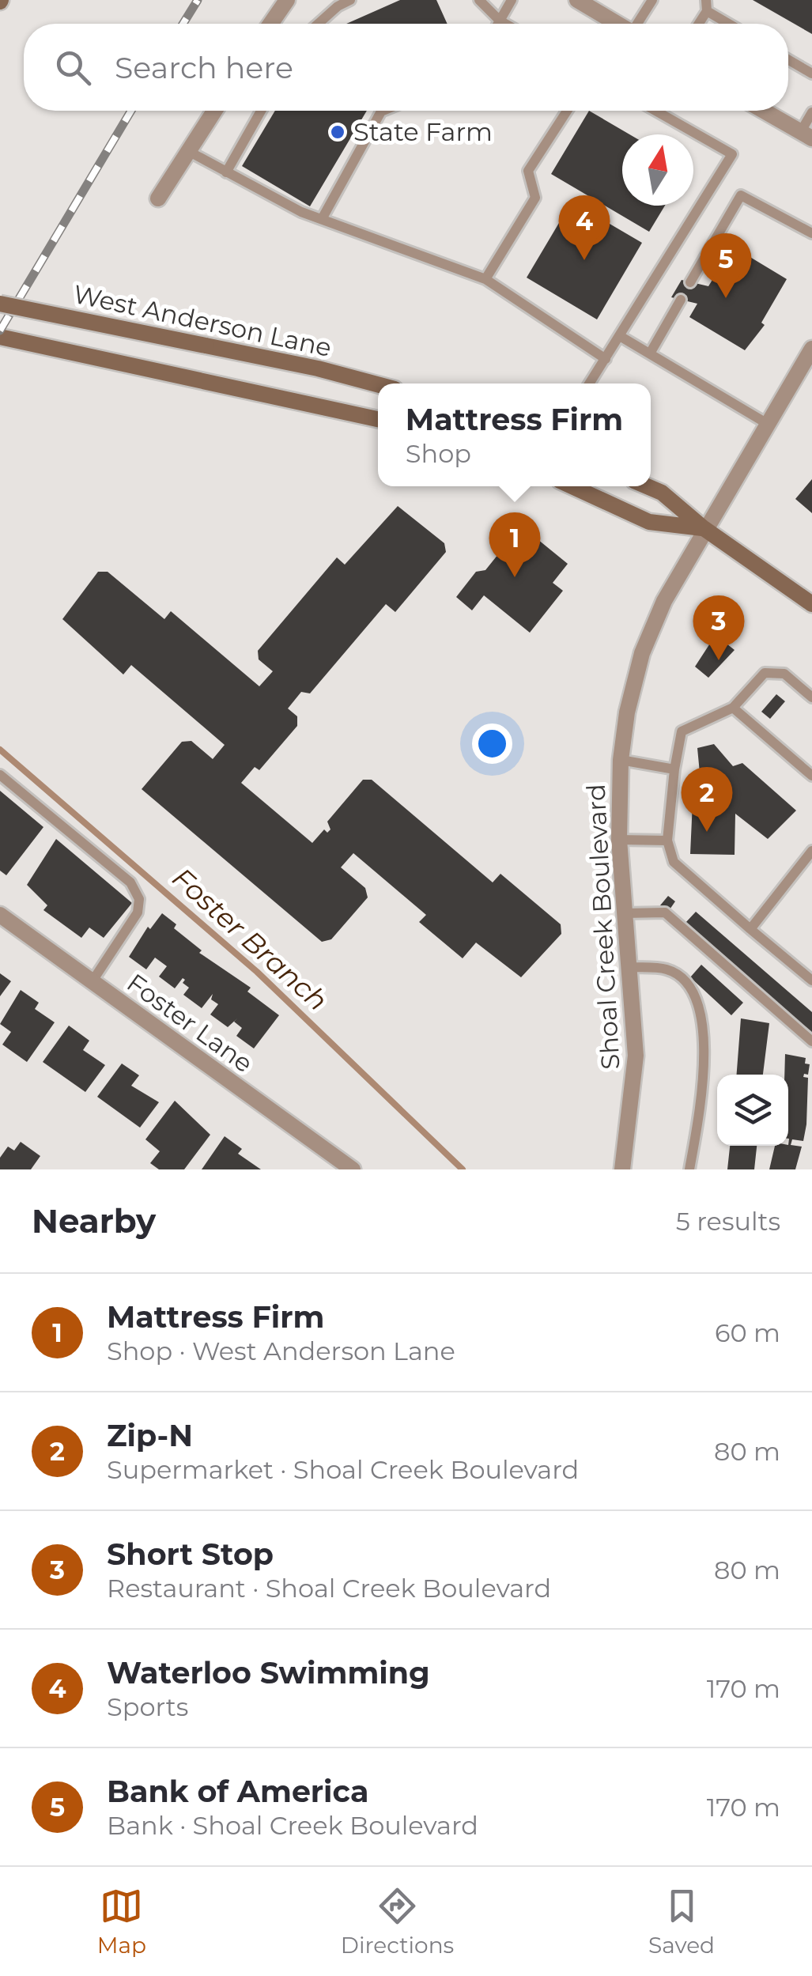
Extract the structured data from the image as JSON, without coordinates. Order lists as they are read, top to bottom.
{
  "streets": {
    "main road": ["West Anderson Lane"],
    "street": ["Shoal Creek Boulevard", "Foster Lane"]
  },
  "water": ["Foster Branch"],
  "places": ["State Farm"],
  "north": "top",
  "page": {
    "search": "Search here",
    "pins": [
      "4",
      "5",
      "1",
      "3",
      "2"
    ],
    "popup": ["Mattress Firm", "Shop"],
    "heading": ["Nearby", "5 results"],
    "list": [
      {
        "mark": "1",
        "name": "Mattress Firm",
        "note": "Shop · West Anderson Lane",
        "value": "60 m"
      },
      {
        "mark": "2",
        "name": "Zip-N",
        "note": "Supermarket · Shoal Creek Boulevard",
        "value": "80 m"
      },
      {
        "mark": "3",
        "name": "Short Stop",
        "note": "Restaurant · Shoal Creek Boulevard",
        "value": "80 m"
      },
      {
        "mark": "4",
        "name": "Waterloo Swimming",
        "note": "Sports",
        "value": "170 m"
      },
      {
        "mark": "5",
        "name": "Bank of America",
        "note": "Bank · Shoal Creek Boulevard",
        "value": "170 m"
      }
    ],
    "nav": ["Map", "Directions", "Saved"]
  }
}
